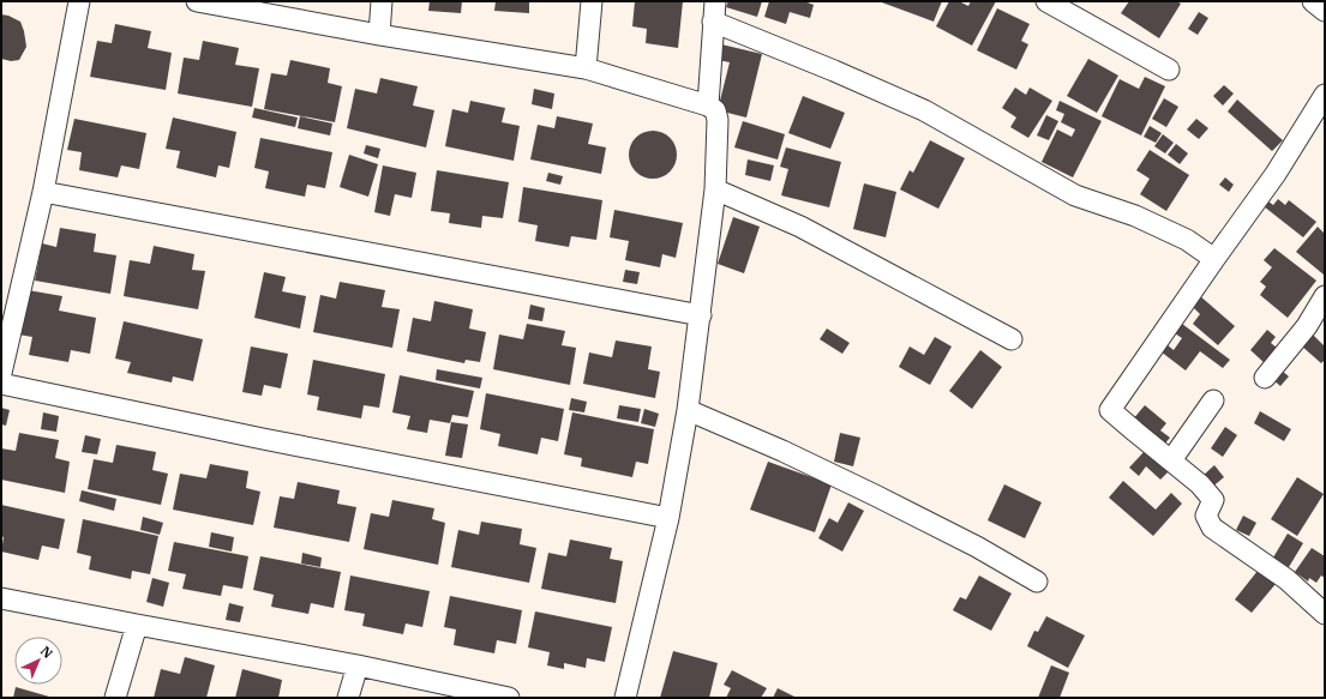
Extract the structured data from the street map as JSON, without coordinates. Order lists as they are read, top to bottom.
{
  "north": "top right"
}
